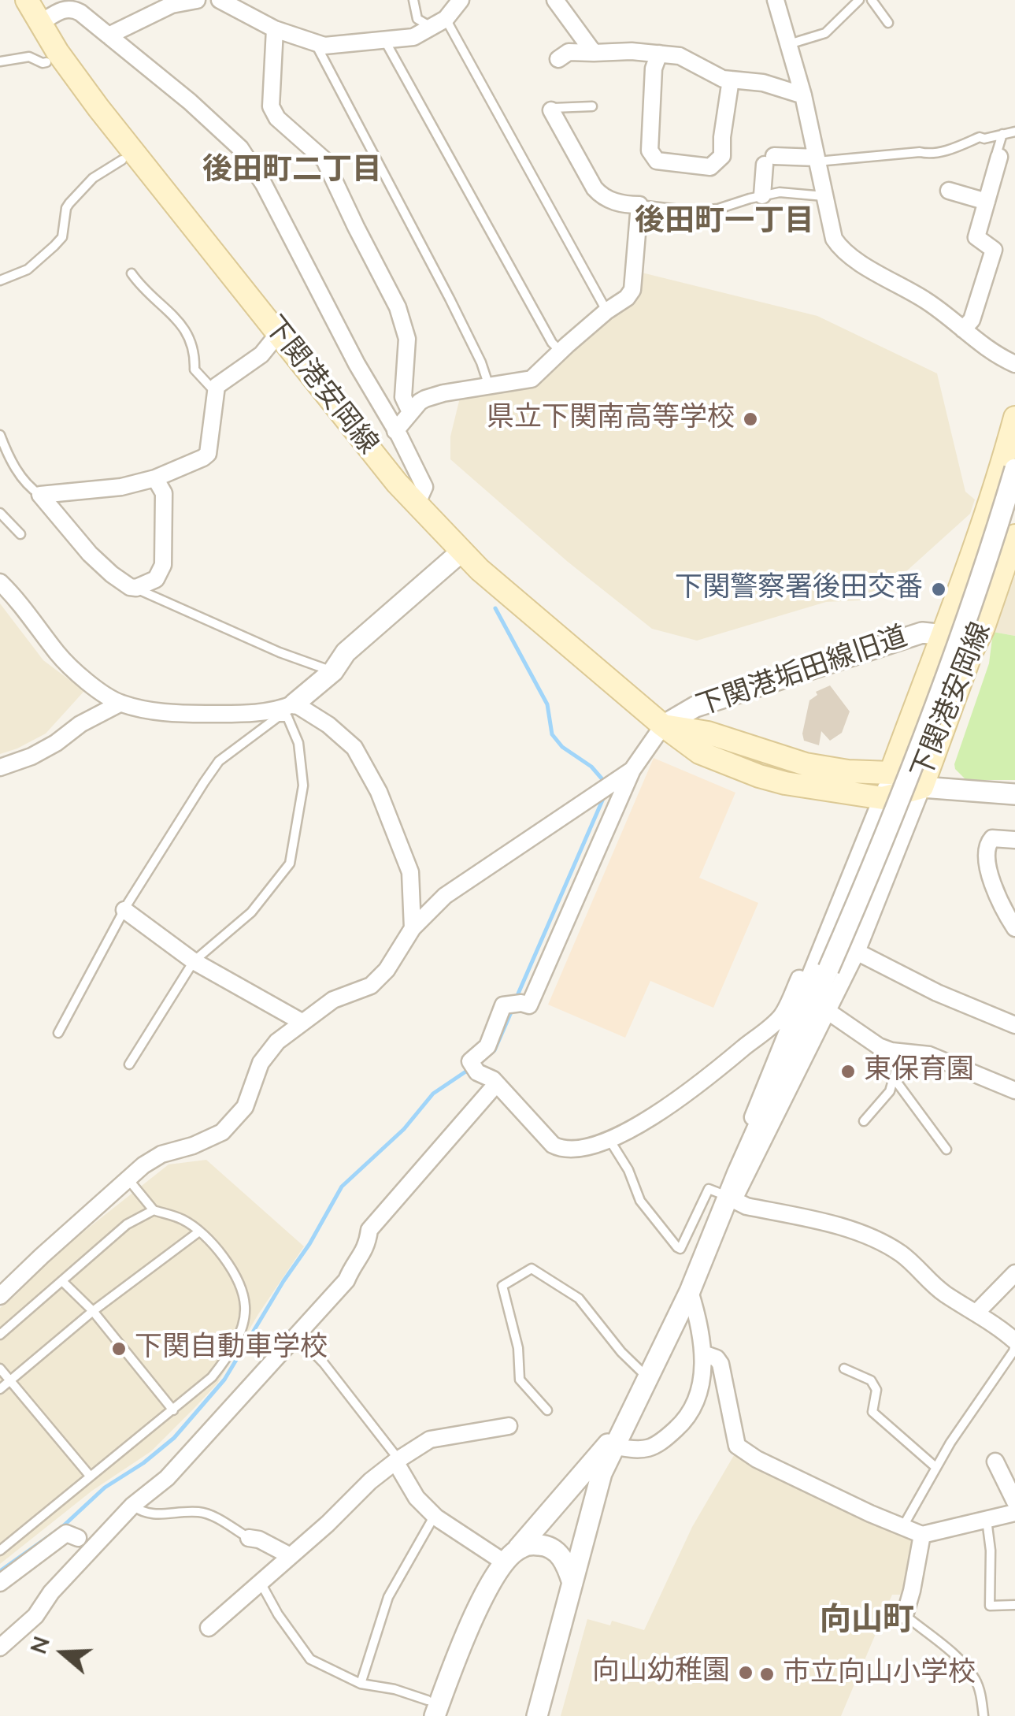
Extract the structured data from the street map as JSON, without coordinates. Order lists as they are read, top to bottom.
{
  "streets": {
    "main road": ["下関港安岡線"],
    "street": ["下関港垢田線旧道"]
  },
  "crossings": [
    ["下関港安岡線", "下関港垢田線旧道"]
  ],
  "districts": ["後田町二丁目", "後田町一丁目", "向山町"],
  "places": [
    "県立下関南高等学校",
    "下関警察署後田交番",
    "東保育園",
    "下関自動車学校",
    "向山幼稚園",
    "市立向山小学校"
  ],
  "north": "left"
}
